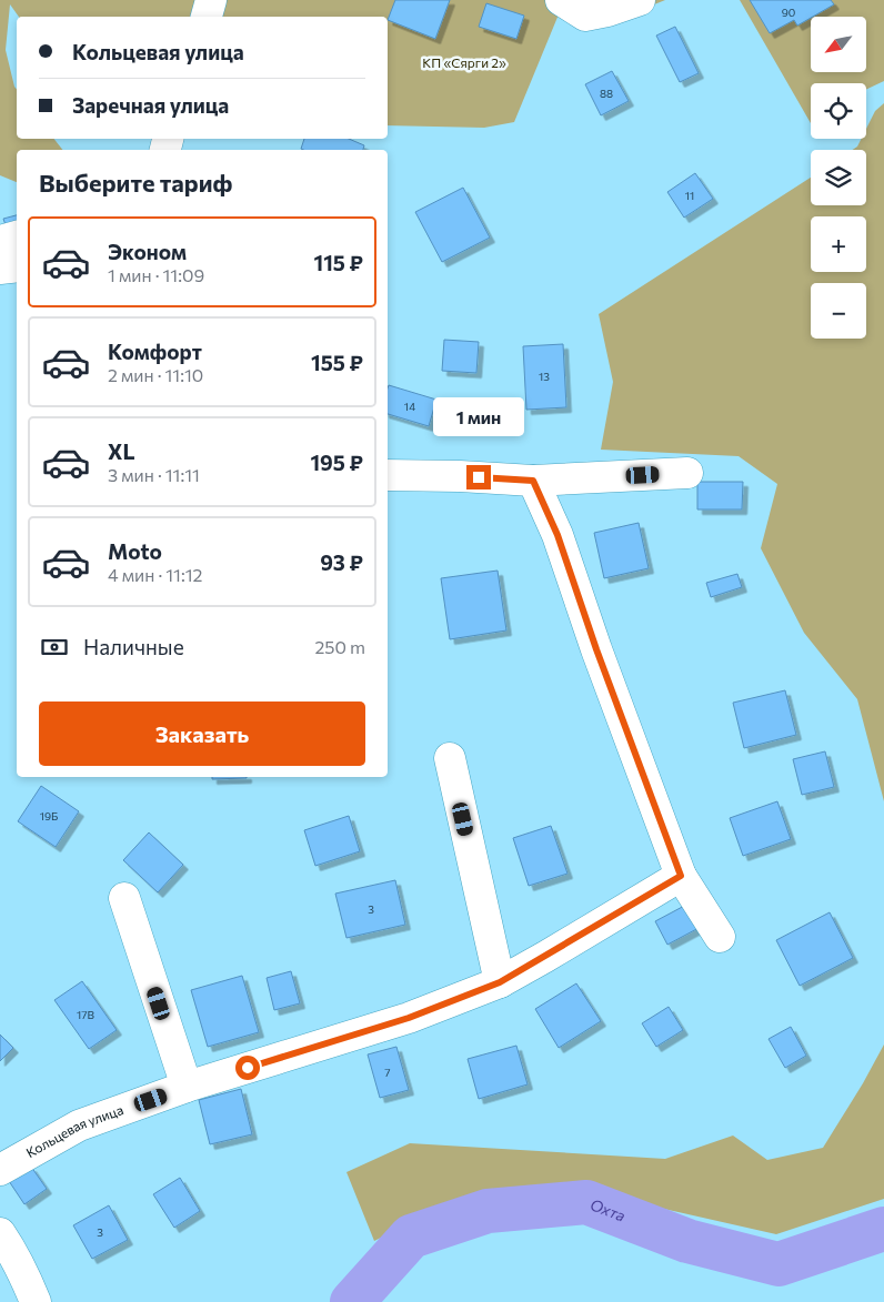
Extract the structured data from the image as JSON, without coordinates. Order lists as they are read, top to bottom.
{
  "streets": {
    "street": ["Кольцевая улица"]
  },
  "water": ["Охта"],
  "parks": ["КП «Сярги 2»"],
  "house_numbers": [
    "90",
    "88",
    "11",
    "13",
    "14",
    "19Б",
    "3",
    "17В",
    "7",
    "3"
  ],
  "north": "bottom left",
  "page": {
    "map_buttons": ["+", "−"],
    "banner": ["Кольцевая улица", "Заречная улица"],
    "heading": "Выберите тариф",
    "list": [
      {
        "name": "Эконом",
        "note": "1 мин · 11:09",
        "value": "115 ₽"
      },
      {
        "name": "Комфорт",
        "note": "2 мин · 11:10",
        "value": "155 ₽"
      },
      {
        "name": "XL",
        "note": "3 мин · 11:11",
        "value": "195 ₽"
      },
      {
        "name": "Moto",
        "note": "4 мин · 11:12",
        "value": "93 ₽"
      }
    ],
    "bubble": "1 мин",
    "pay": ["Наличные", "250 m"],
    "buttons": "Заказать"
  }
}
